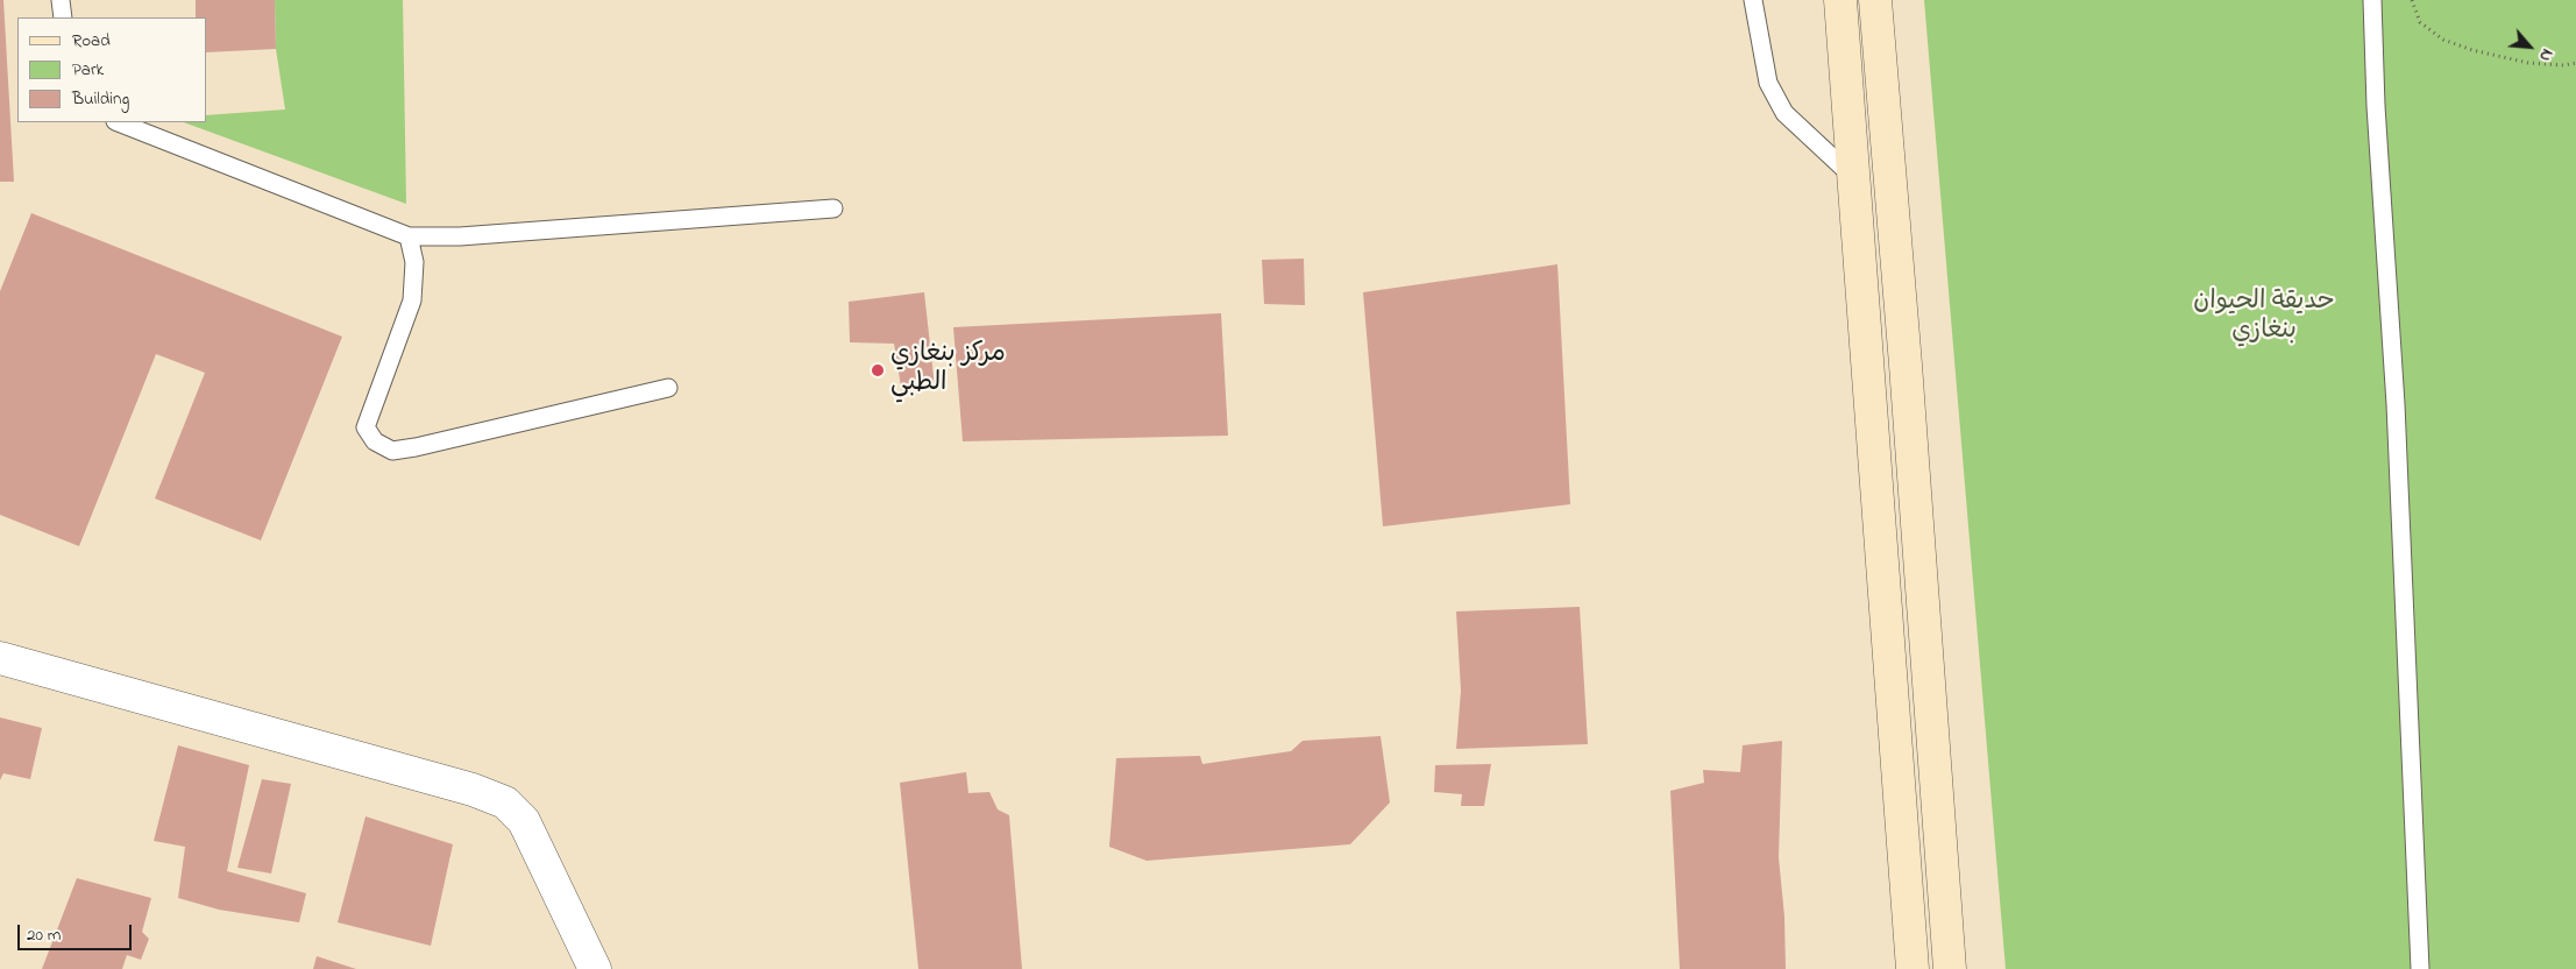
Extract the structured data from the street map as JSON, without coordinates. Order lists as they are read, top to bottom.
{
  "parks": ["حديقة الحيوان بنغازي"],
  "places": ["مركز بنغازي الطبي"],
  "legend": ["Road", "Park", "Building"],
  "scale_bar": "20 m",
  "north": "bottom right"
}
